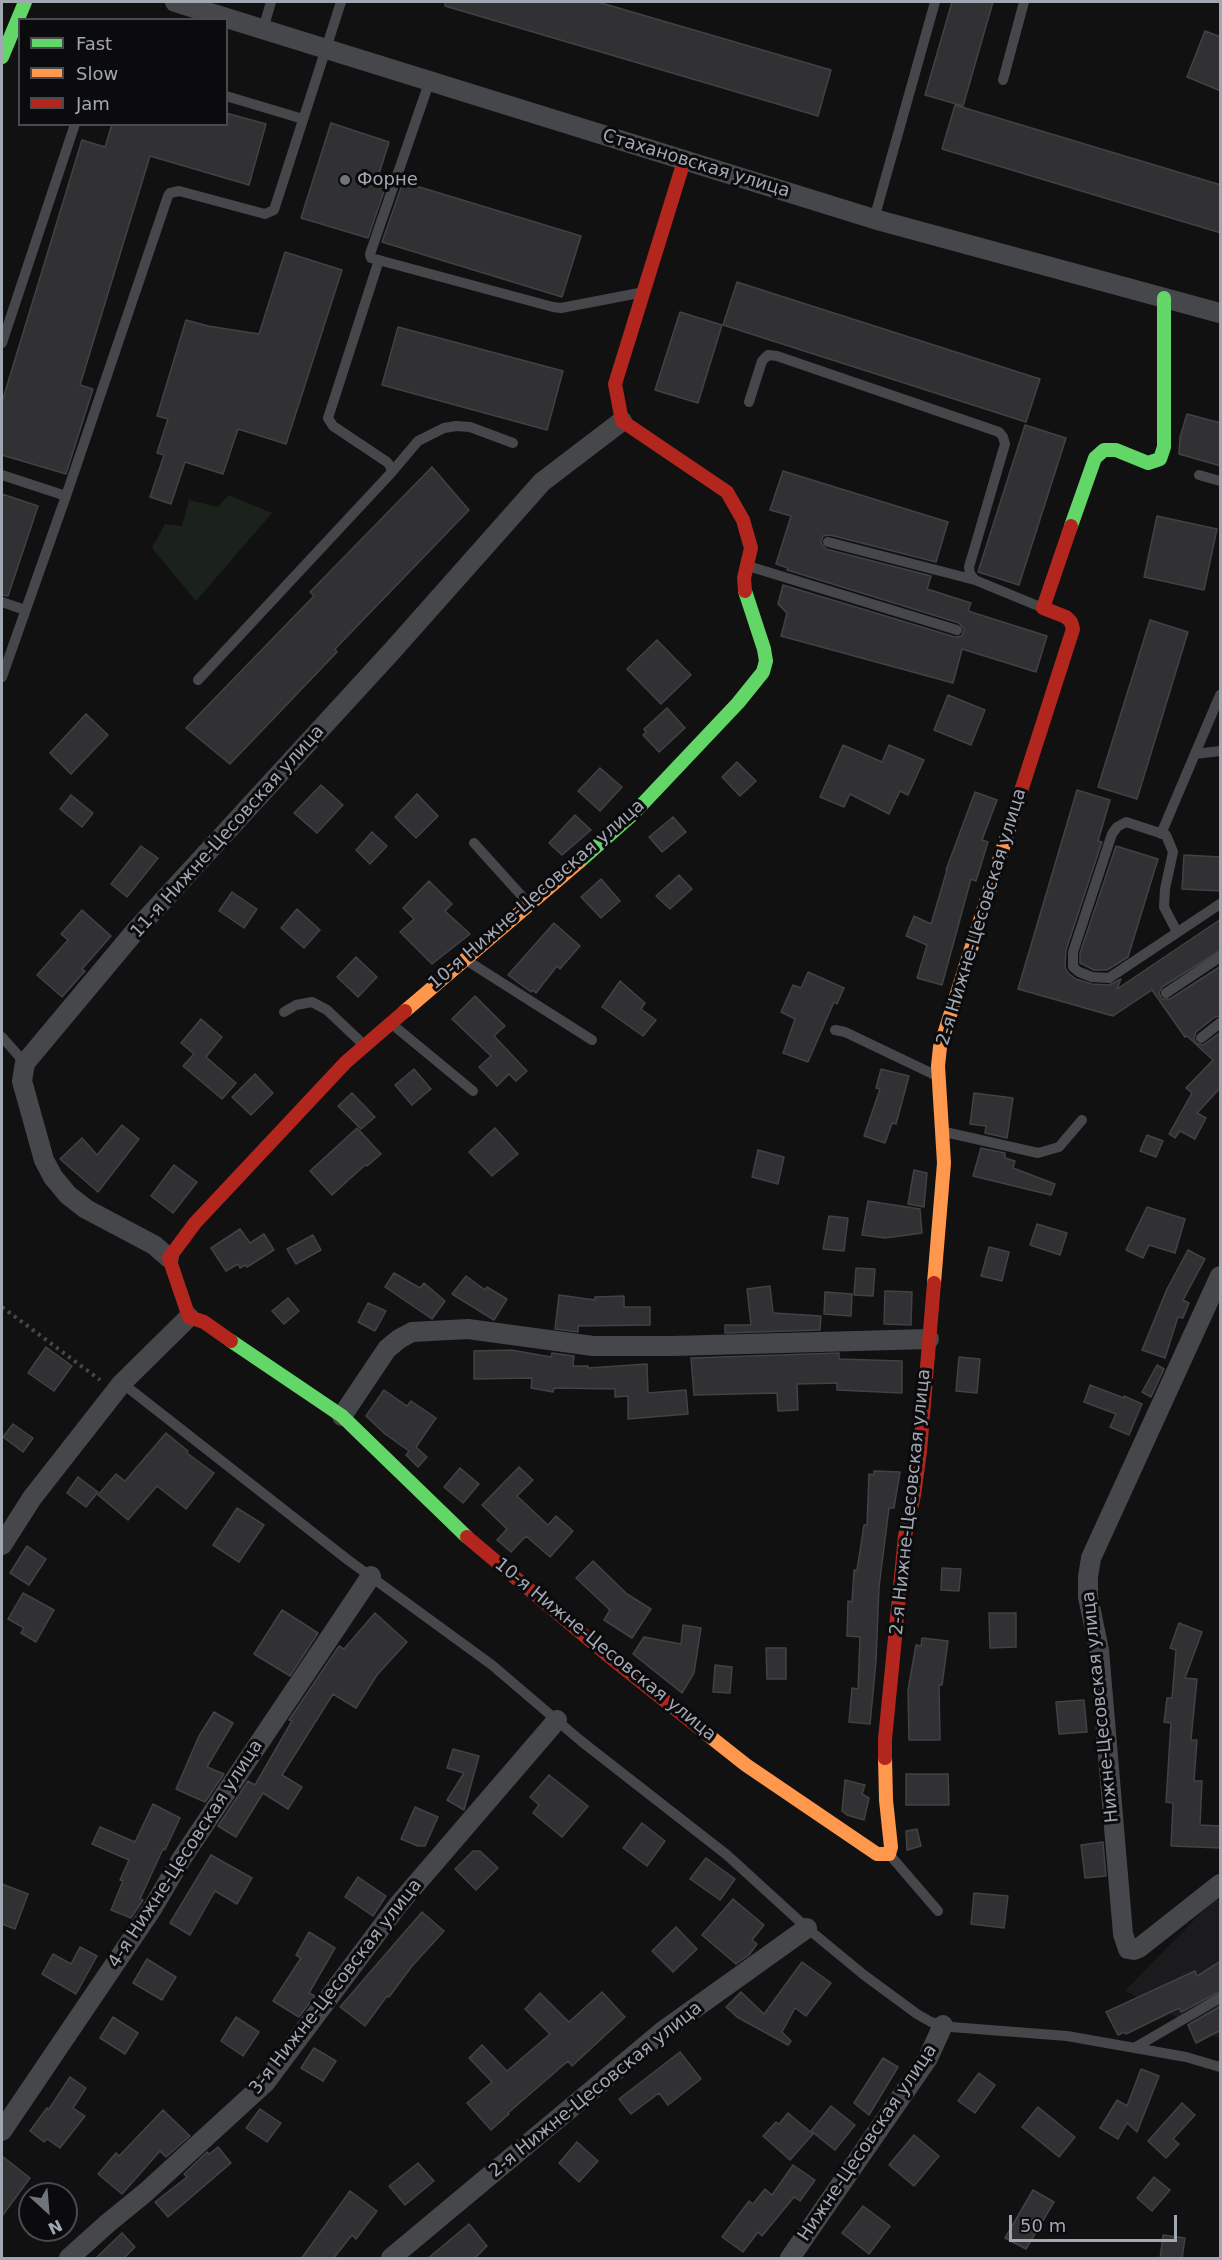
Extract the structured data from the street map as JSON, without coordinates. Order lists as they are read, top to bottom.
{
  "streets": {
    "street": [
      "Стахановская улица",
      "11-я Нижне-Цесовская улица",
      "10-я Нижне-Цесовская улица",
      "2-я Нижне-Цесовская улица",
      "Нижне-Цесовская улица",
      "4-я Нижне-Цесовская улица",
      "3-я Нижне-Цесовская улица"
    ]
  },
  "crossings": [
    ["11-я Нижне-Цесовская улица", "10-я Нижне-Цесовская улица"],
    ["10-я Нижне-Цесовская улица", "2-я Нижне-Цесовская улица"]
  ],
  "places": ["Форне"],
  "legend": ["Fast", "Slow", "Jam"],
  "scale_bar": "50 m",
  "north": "bottom right"
}
